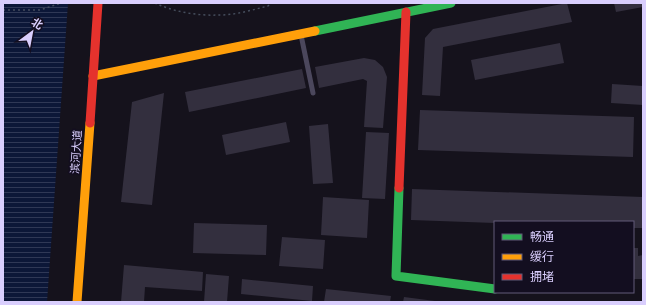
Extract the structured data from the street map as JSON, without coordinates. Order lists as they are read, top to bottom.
{
  "streets": {
    "street": ["滨河大道"]
  },
  "legend": ["畅通", "缓行", "拥堵"],
  "north": "top right"
}
